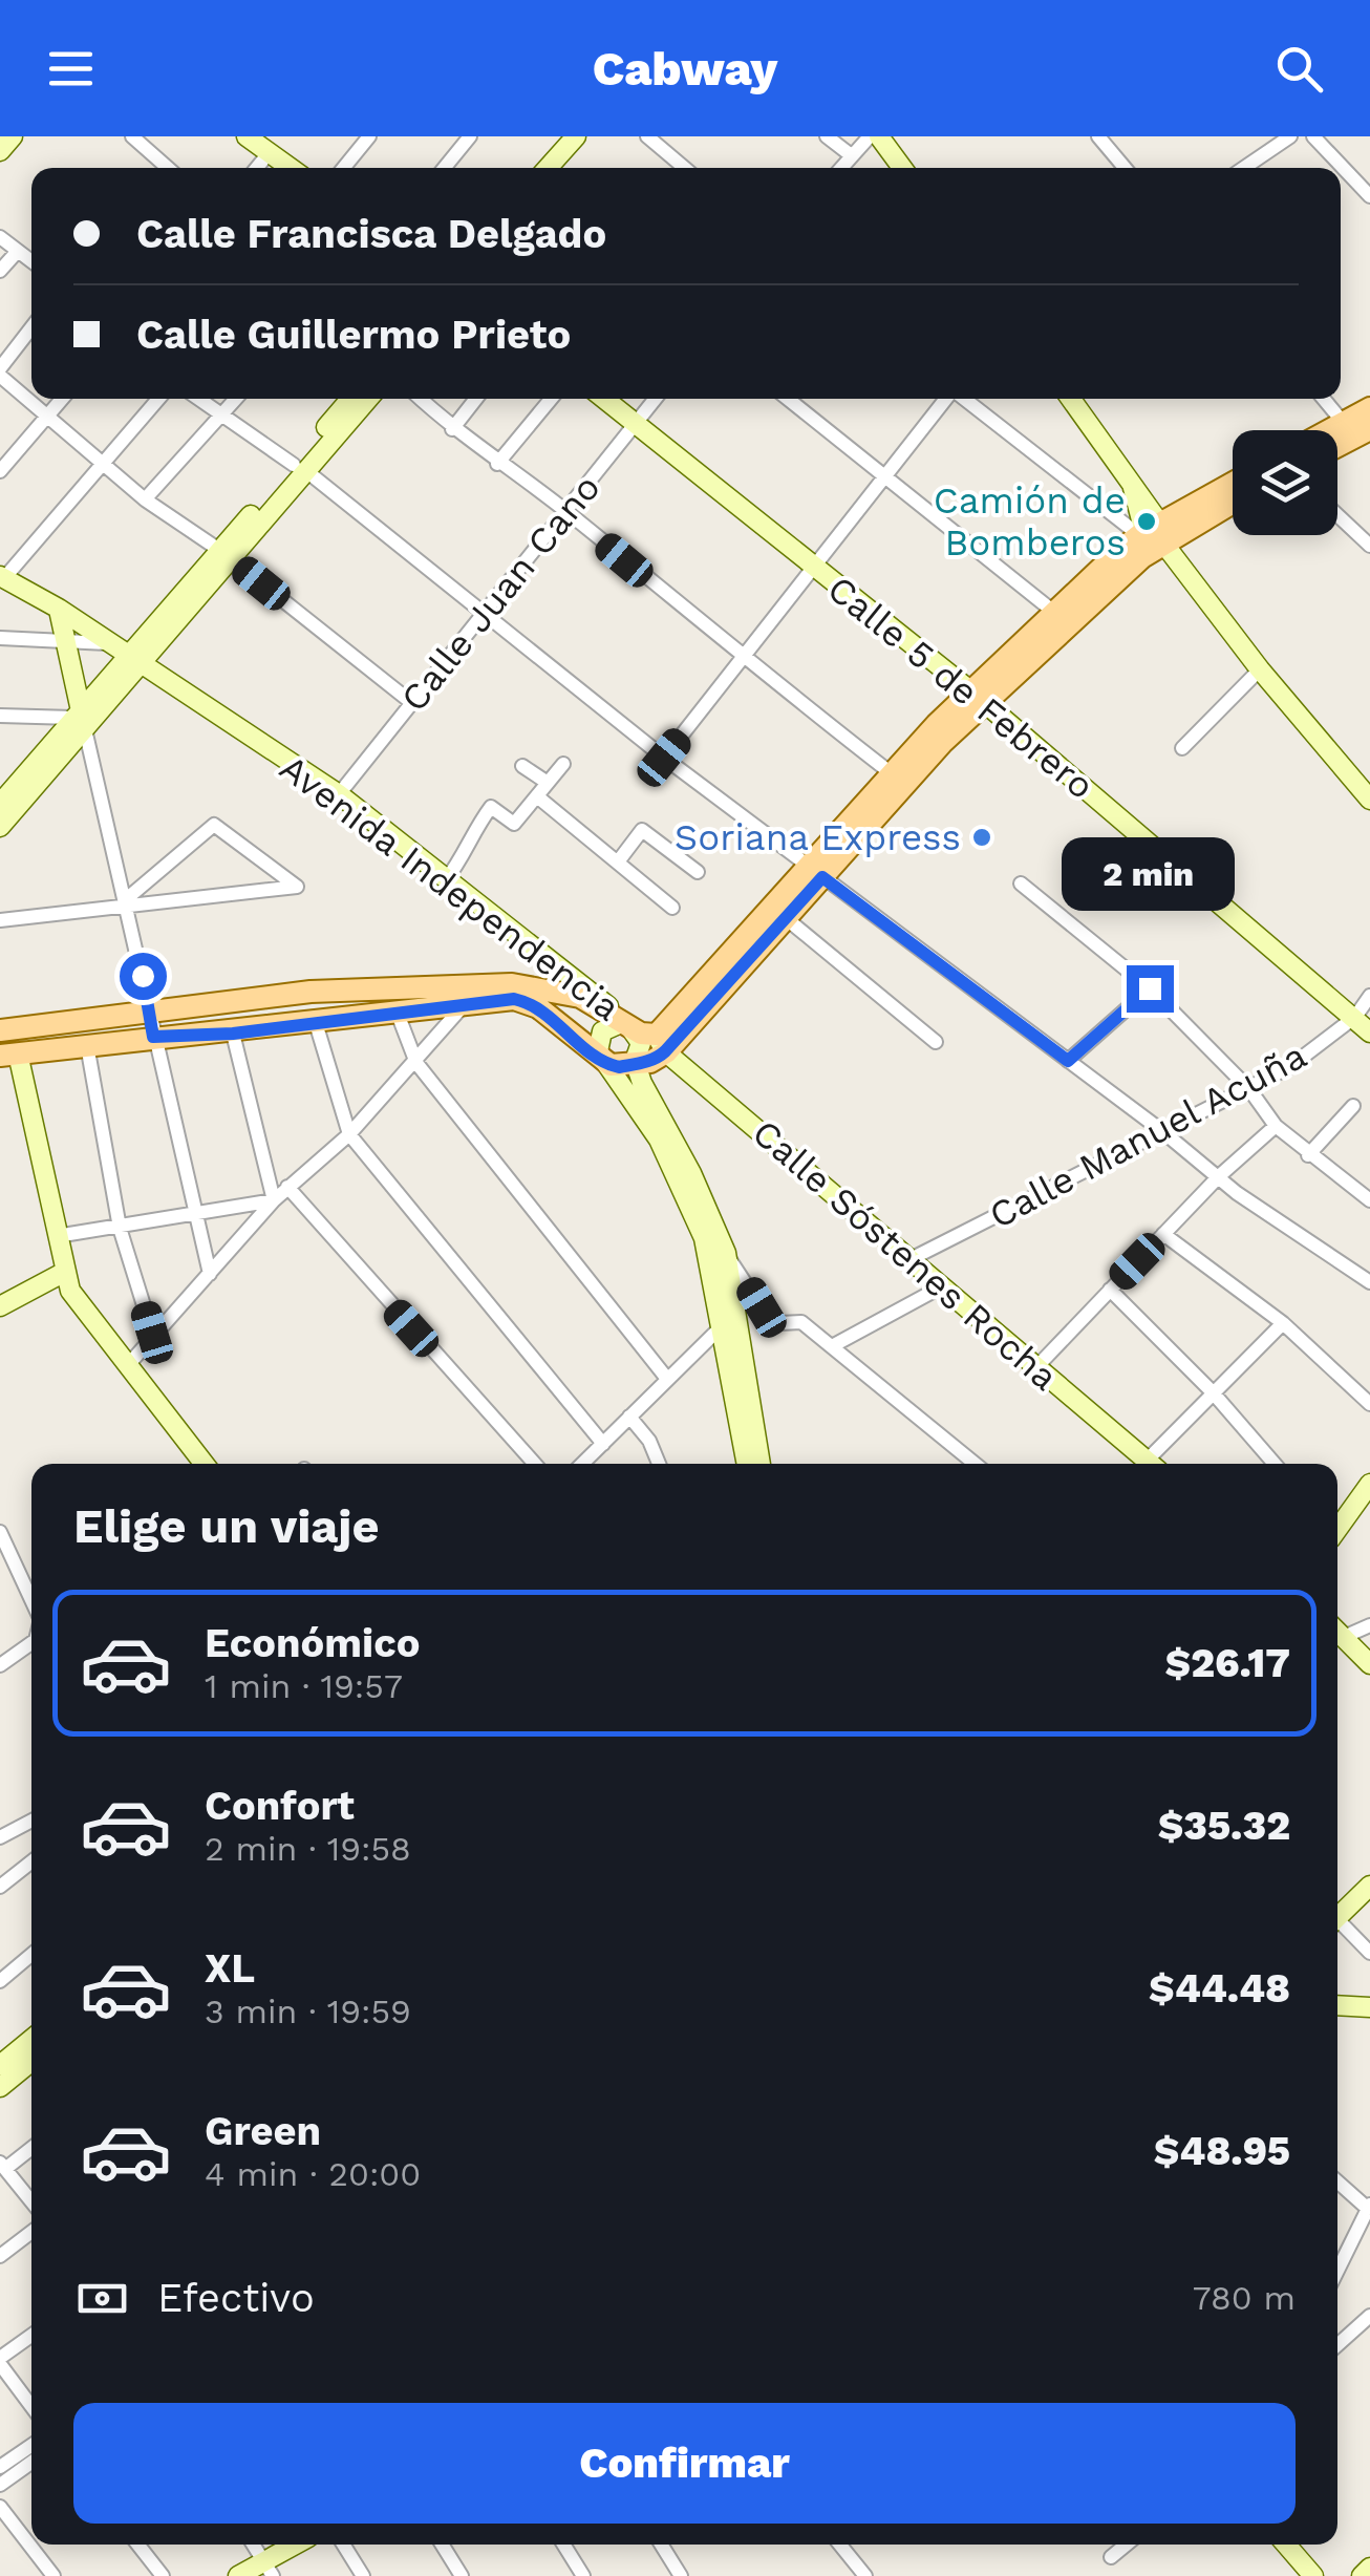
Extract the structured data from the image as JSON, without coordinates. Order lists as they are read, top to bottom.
{
  "streets": {
    "street": [
      "Calle Juan Cano",
      "Calle 5 de Febrero",
      "Avenida Independencia",
      "Calle Manuel Acuña",
      "Calle Sóstenes Rocha"
    ]
  },
  "crossings": [
    ["Calle Juan Cano", "Calle 5 de Febrero"],
    ["Calle Juan Cano", "Avenida Independencia"],
    ["Calle 5 de Febrero", "Calle Manuel Acuña"],
    ["Calle Manuel Acuña", "Calle Sóstenes Rocha"]
  ],
  "places": ["Camión de Bomberos", "Soriana Express"],
  "page": {
    "header": "Cabway",
    "banner": ["Calle Francisca Delgado", "Calle Guillermo Prieto"],
    "bubble": "2 min",
    "heading": "Elige un viaje",
    "list": [
      {
        "name": "Económico",
        "note": "1 min · 19:57",
        "value": "$26.17"
      },
      {
        "name": "Confort",
        "note": "2 min · 19:58",
        "value": "$35.32"
      },
      {
        "name": "XL",
        "note": "3 min · 19:59",
        "value": "$44.48"
      },
      {
        "name": "Green",
        "note": "4 min · 20:00",
        "value": "$48.95"
      }
    ],
    "pay": ["Efectivo", "780 m"],
    "buttons": "Confirmar"
  }
}
